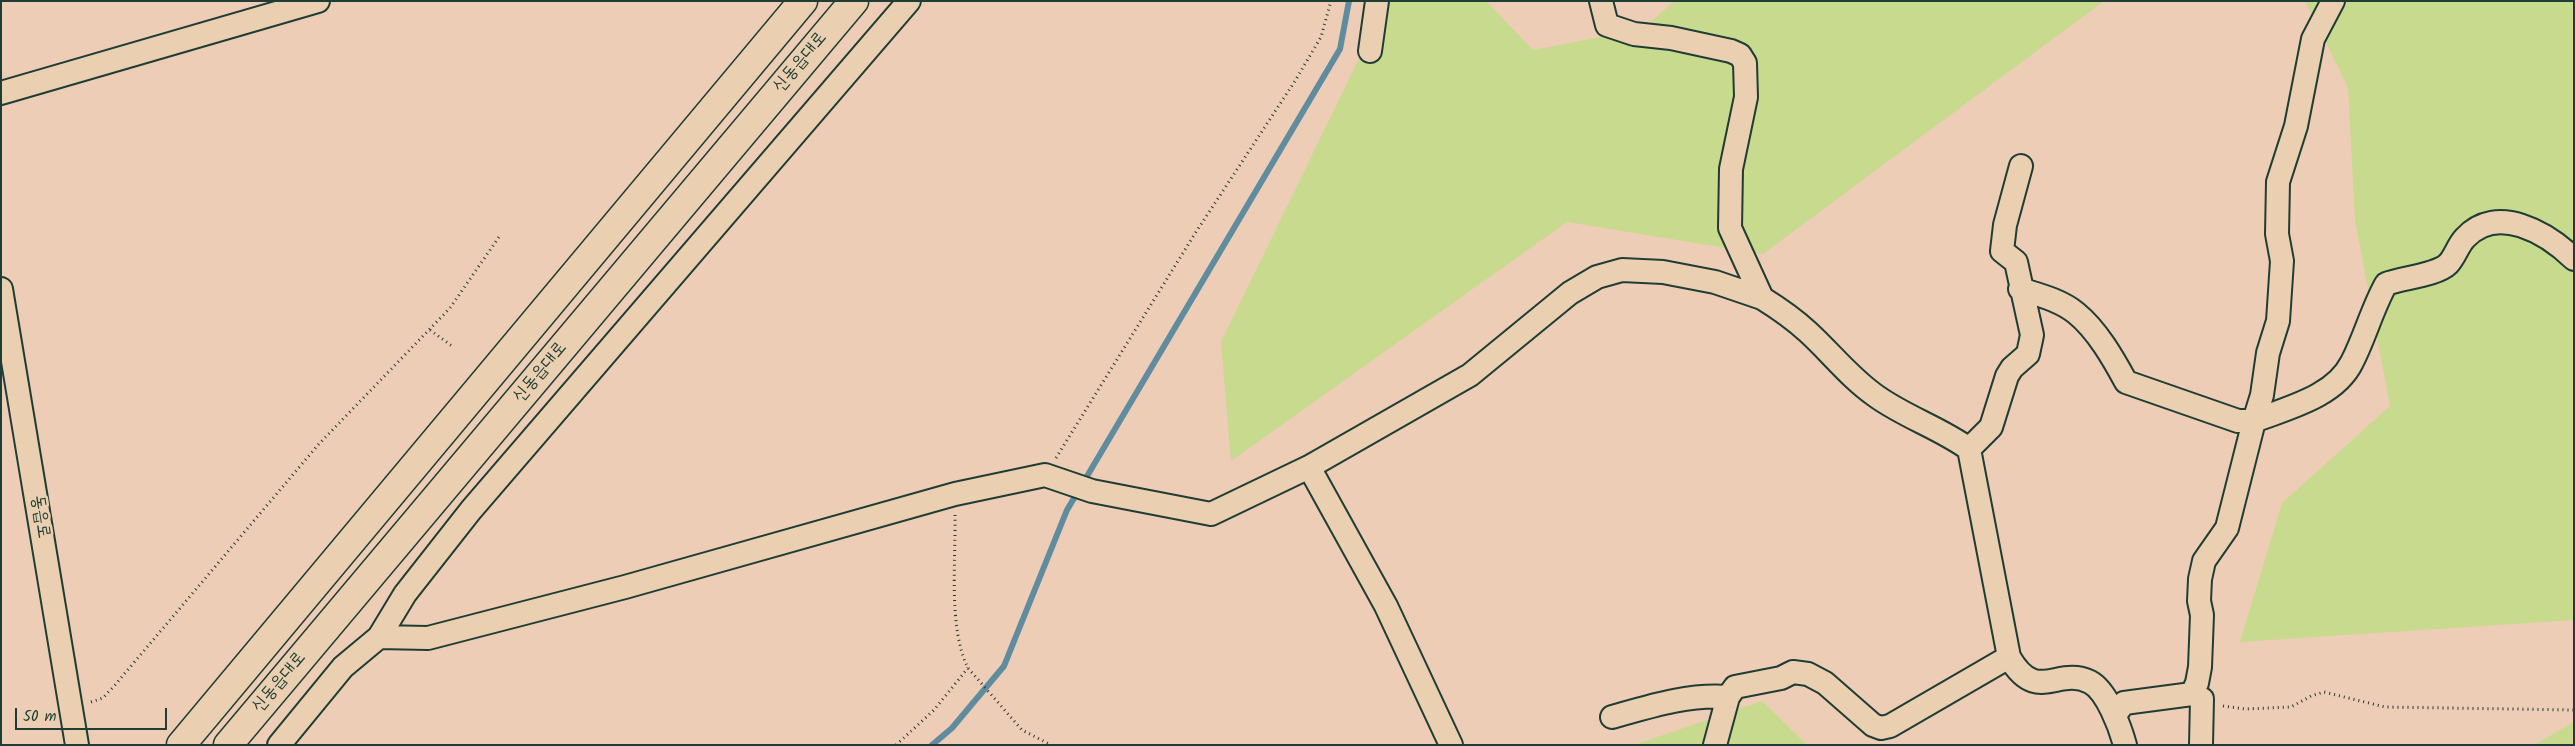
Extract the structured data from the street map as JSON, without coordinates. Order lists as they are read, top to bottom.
{
  "streets": {
    "main road": ["신동읍대로"],
    "street": ["동읍로"]
  },
  "scale_bar": "50 m"
}
